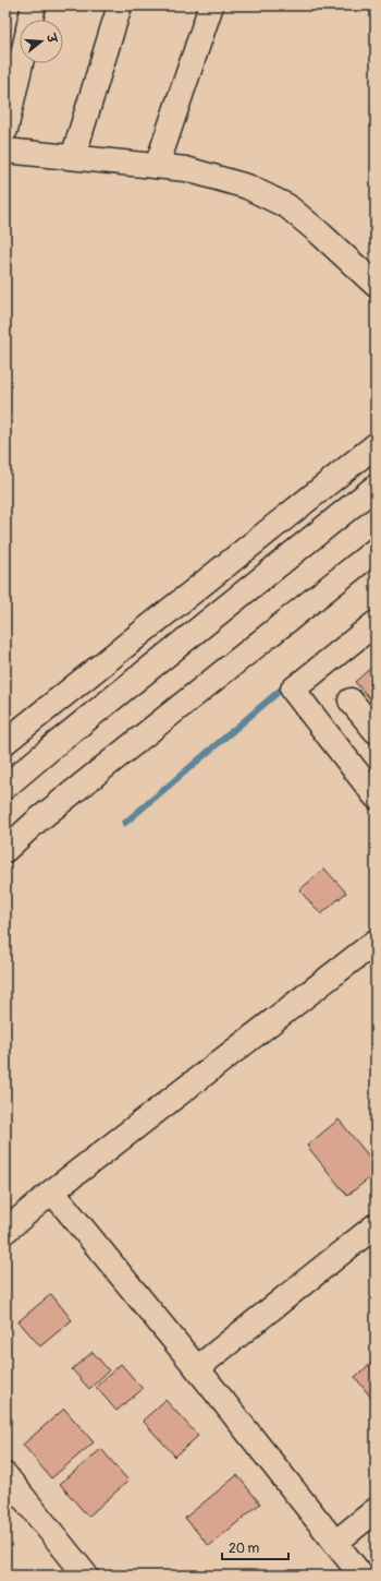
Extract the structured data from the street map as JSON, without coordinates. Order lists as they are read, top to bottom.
{
  "scale_bar": "20 m",
  "north": "right"
}
